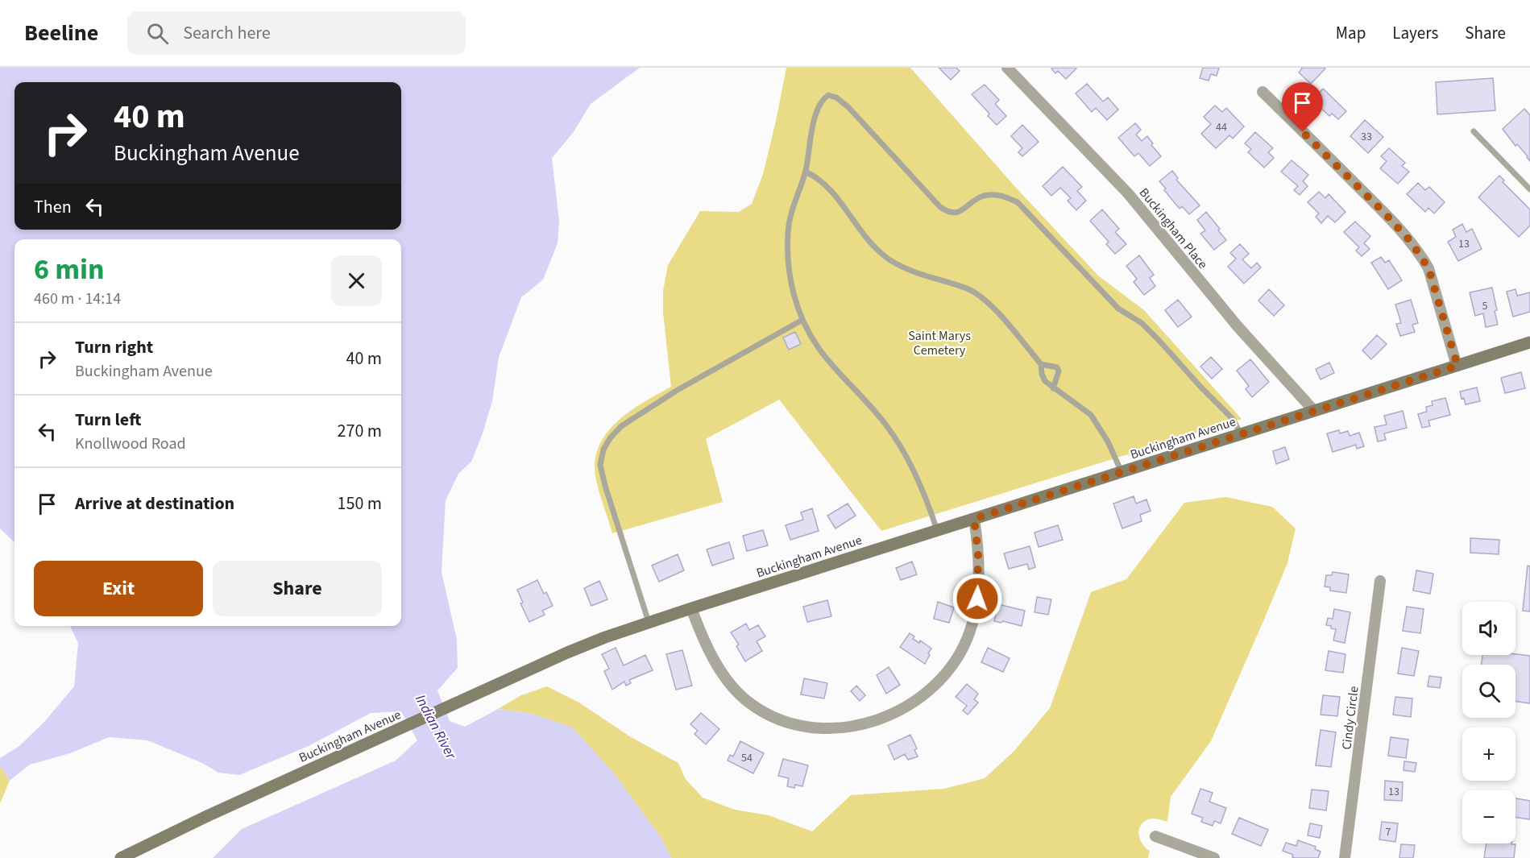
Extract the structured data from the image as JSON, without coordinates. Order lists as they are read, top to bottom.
{
  "streets": {
    "main road": ["Buckingham Avenue"],
    "street": ["Buckingham Place", "Cindy Circle"]
  },
  "crossings": [
    ["Buckingham Place", "Buckingham Avenue"]
  ],
  "water": ["Indian River"],
  "parks": ["Saint Marys Cemetery"],
  "house_numbers": [
    "44",
    "33",
    "13",
    "5",
    "54",
    "13",
    "7"
  ],
  "page": {
    "header": "Beeline",
    "search": "Search here",
    "nav": ["Map", "Layers", "Share"],
    "turn": ["40 m", "Buckingham Avenue"],
    "then": "Then",
    "heading": ["6 min", "460 m · 14:14"],
    "list": [
      {
        "name": "Turn right",
        "note": "Buckingham Avenue",
        "value": "40 m"
      },
      {
        "name": "Turn left",
        "note": "Knollwood Road",
        "value": "270 m"
      },
      {
        "name": "Arrive at destination",
        "value": "150 m"
      }
    ],
    "buttons": ["Exit", "Share"],
    "map_buttons": ["+", "−"]
  }
}
